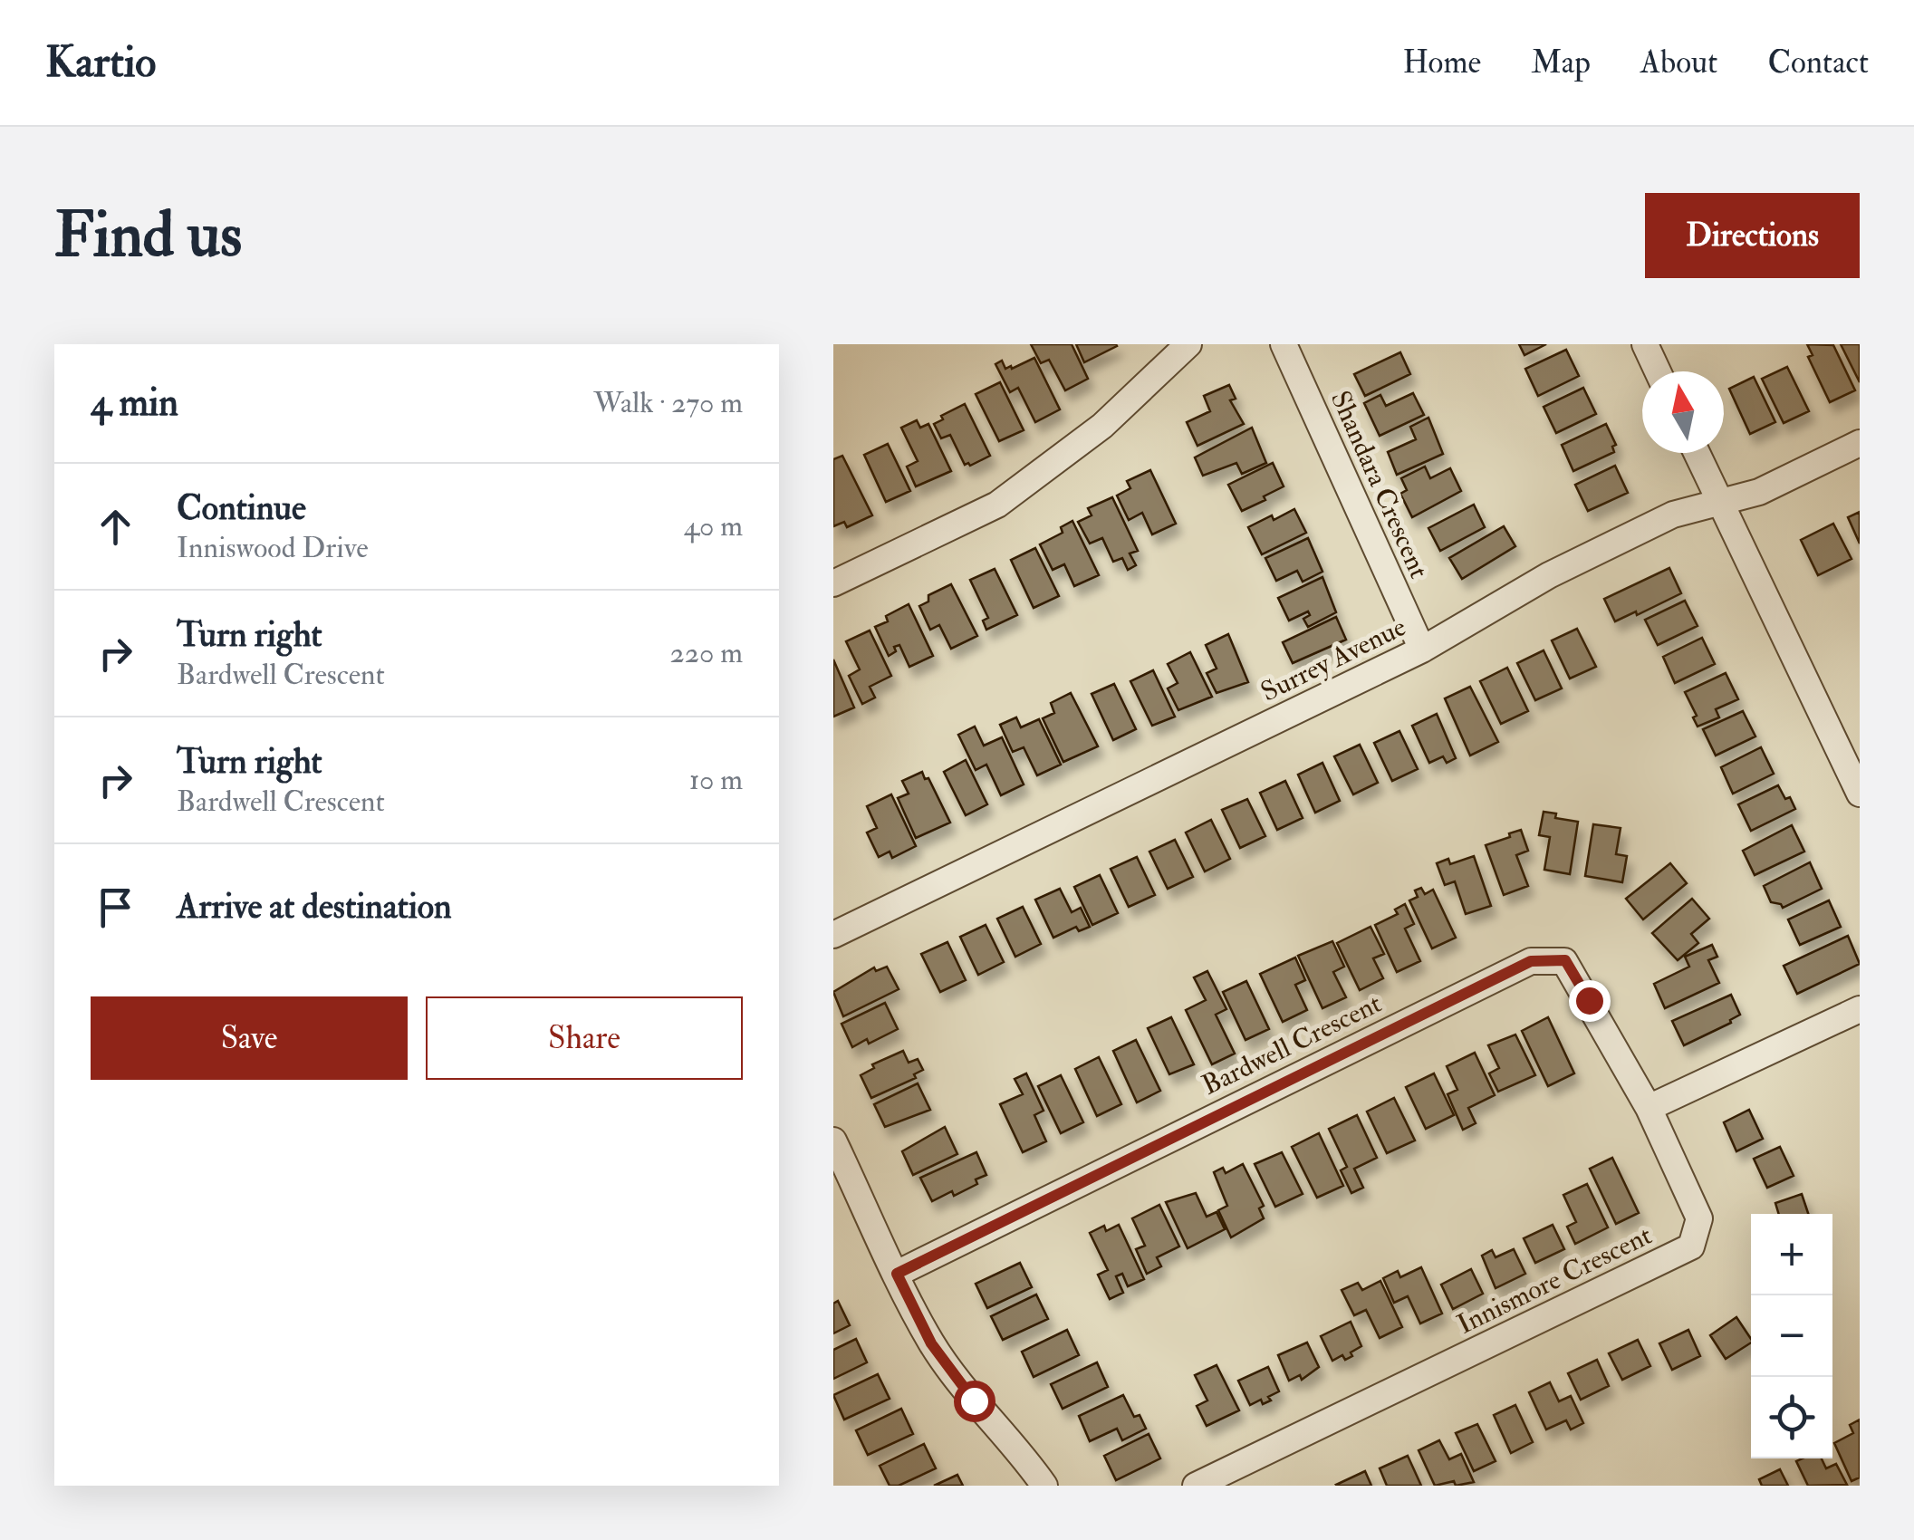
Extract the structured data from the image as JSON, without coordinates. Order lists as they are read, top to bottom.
{
  "streets": {
    "street": [
      "Shandara Crescent",
      "Surrey Avenue",
      "Bardwell Crescent",
      "Innismore Crescent"
    ]
  },
  "crossings": [
    ["Shandara Crescent", "Surrey Avenue"],
    ["Bardwell Crescent", "Innismore Crescent"]
  ],
  "north": "top",
  "page": {
    "header": "Kartio",
    "nav": [
      "Home",
      "Map",
      "About",
      "Contact"
    ],
    "buttons": [
      "Directions",
      ["Save", "Share"]
    ],
    "title": "Find us",
    "heading": ["4 min", "Walk · 270 m"],
    "list": [
      ["Continue", "Inniswood Drive", "40 m"],
      ["Turn right", "Bardwell Crescent", "220 m"],
      ["Turn right", "Bardwell Crescent", "10 m"],
      "Arrive at destination"
    ],
    "map_buttons": ["+", "−"]
  }
}
